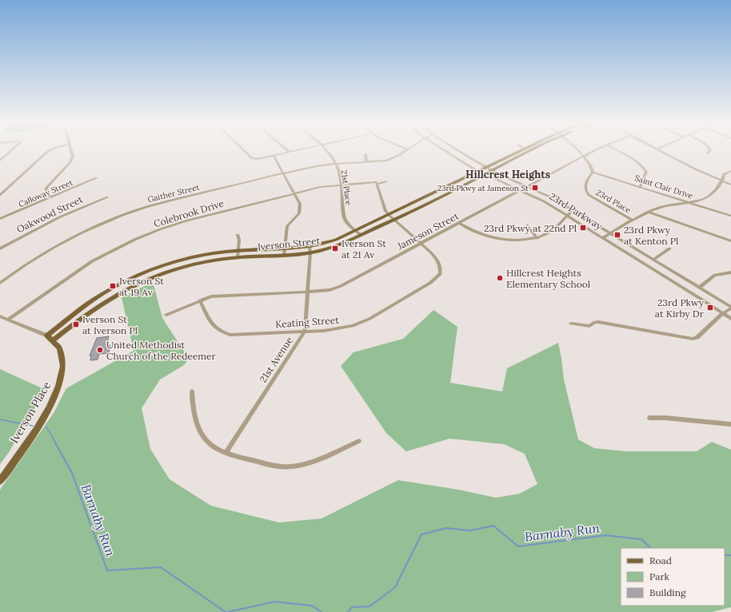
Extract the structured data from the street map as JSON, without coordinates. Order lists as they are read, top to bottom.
{
  "streets": {
    "main road": ["Iverson Street", "Iverson Place"],
    "street": [
      "Saint Clair Drive",
      "21st Place",
      "Calloway Street",
      "Gaither Street",
      "23rd Place",
      "23rd Parkway",
      "Colebrook Drive",
      "Oakwood Street",
      "Jameson Street",
      "Keating Street",
      "21st Avenue"
    ]
  },
  "crossings": [
    ["Saint Clair Drive", "23rd Place"],
    ["21st Place", "Gaither Street"],
    ["21st Place", "Colebrook Drive"],
    ["21st Place", "Iverson Street"],
    ["23rd Parkway", "Jameson Street"],
    ["23rd Parkway", "Iverson Street"],
    ["Jameson Street", "Keating Street"],
    ["Jameson Street", "21st Avenue"],
    ["Iverson Street", "21st Avenue"],
    ["Iverson Street", "Iverson Place"],
    ["Keating Street", "21st Avenue"]
  ],
  "districts": ["Hillcrest Heights"],
  "water": ["Barnaby Run"],
  "places": {
    "transit": [
      "23rd Pkwy at Jameson St",
      "23rd Pkwy at 22nd Pl",
      "23rd Pkwy at Kenton Pl",
      "Iverson St at 21 Av",
      "Iverson St at 19 Av",
      "23rd Pkwy at Kirby Dr",
      "Iverson St at Iverson Pl"
    ],
    "other": ["Hillcrest Heights Elementary School", "United Methodist Church of the Redeemer"]
  },
  "legend": ["Road", "Park", "Building"]
}
